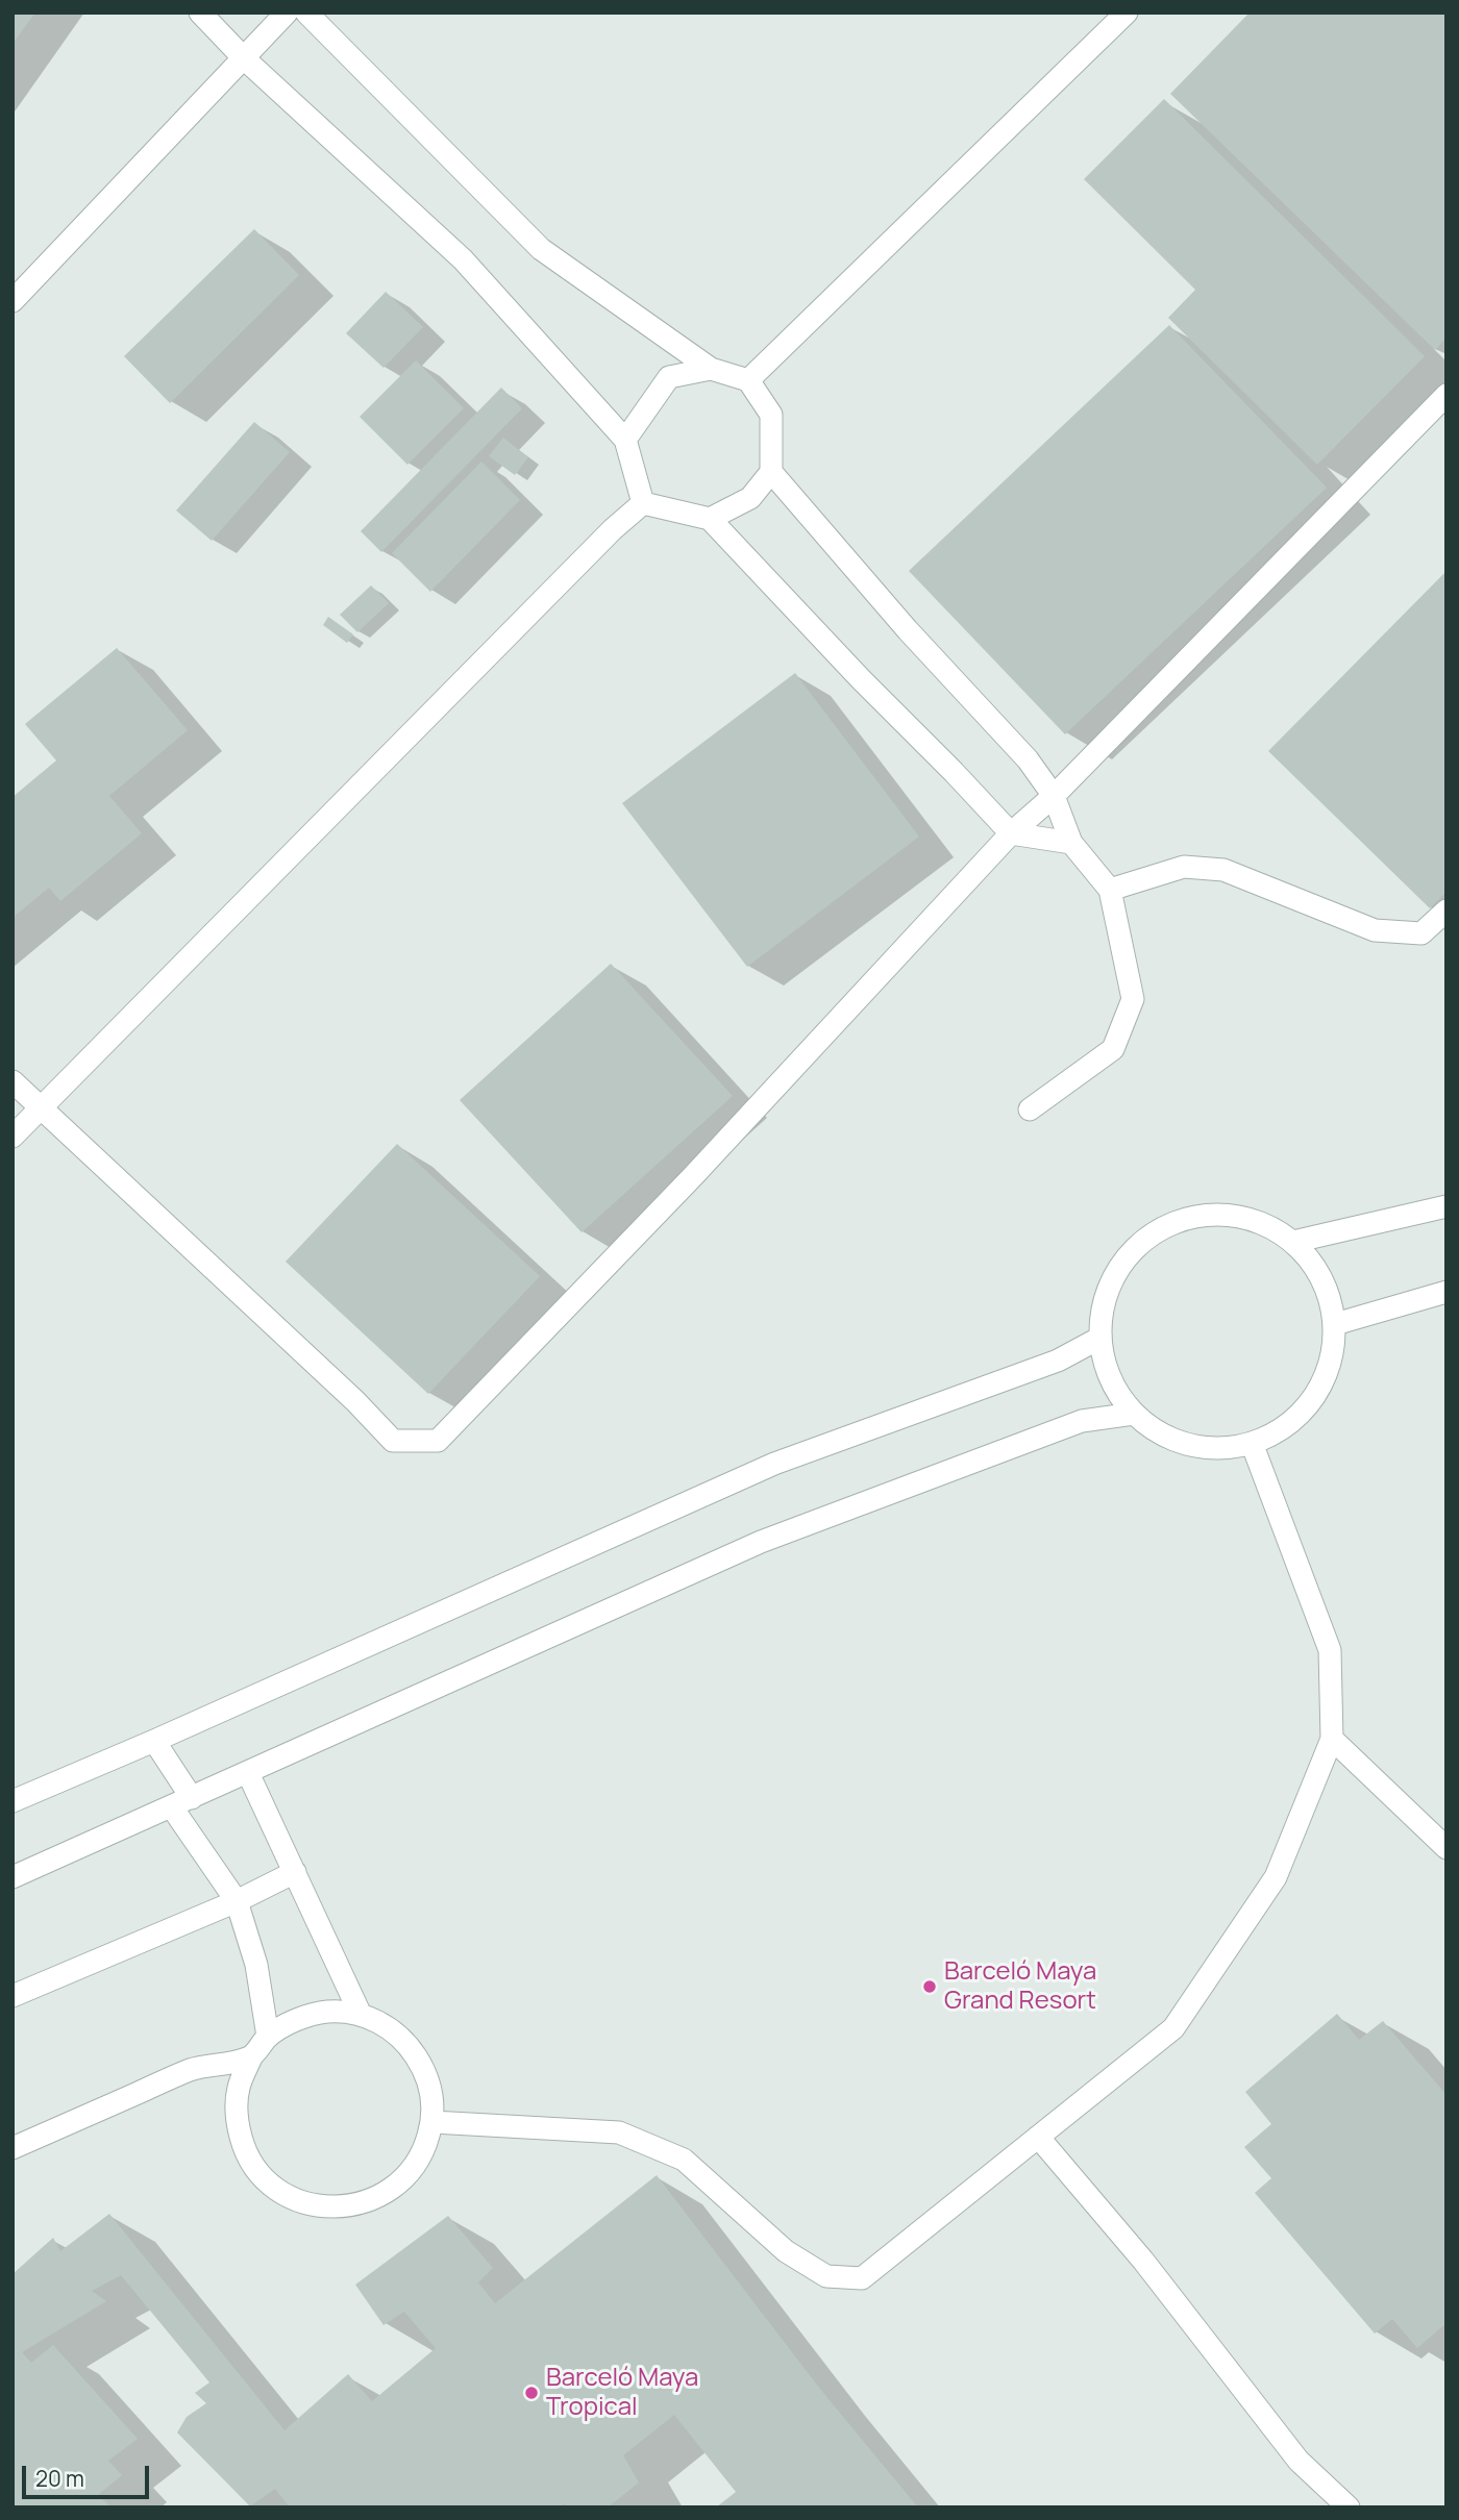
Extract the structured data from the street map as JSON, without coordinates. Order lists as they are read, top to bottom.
{
  "places": ["Barceló Maya Grand Resort", "Barceló Maya Tropical"],
  "scale_bar": "20 m"
}
